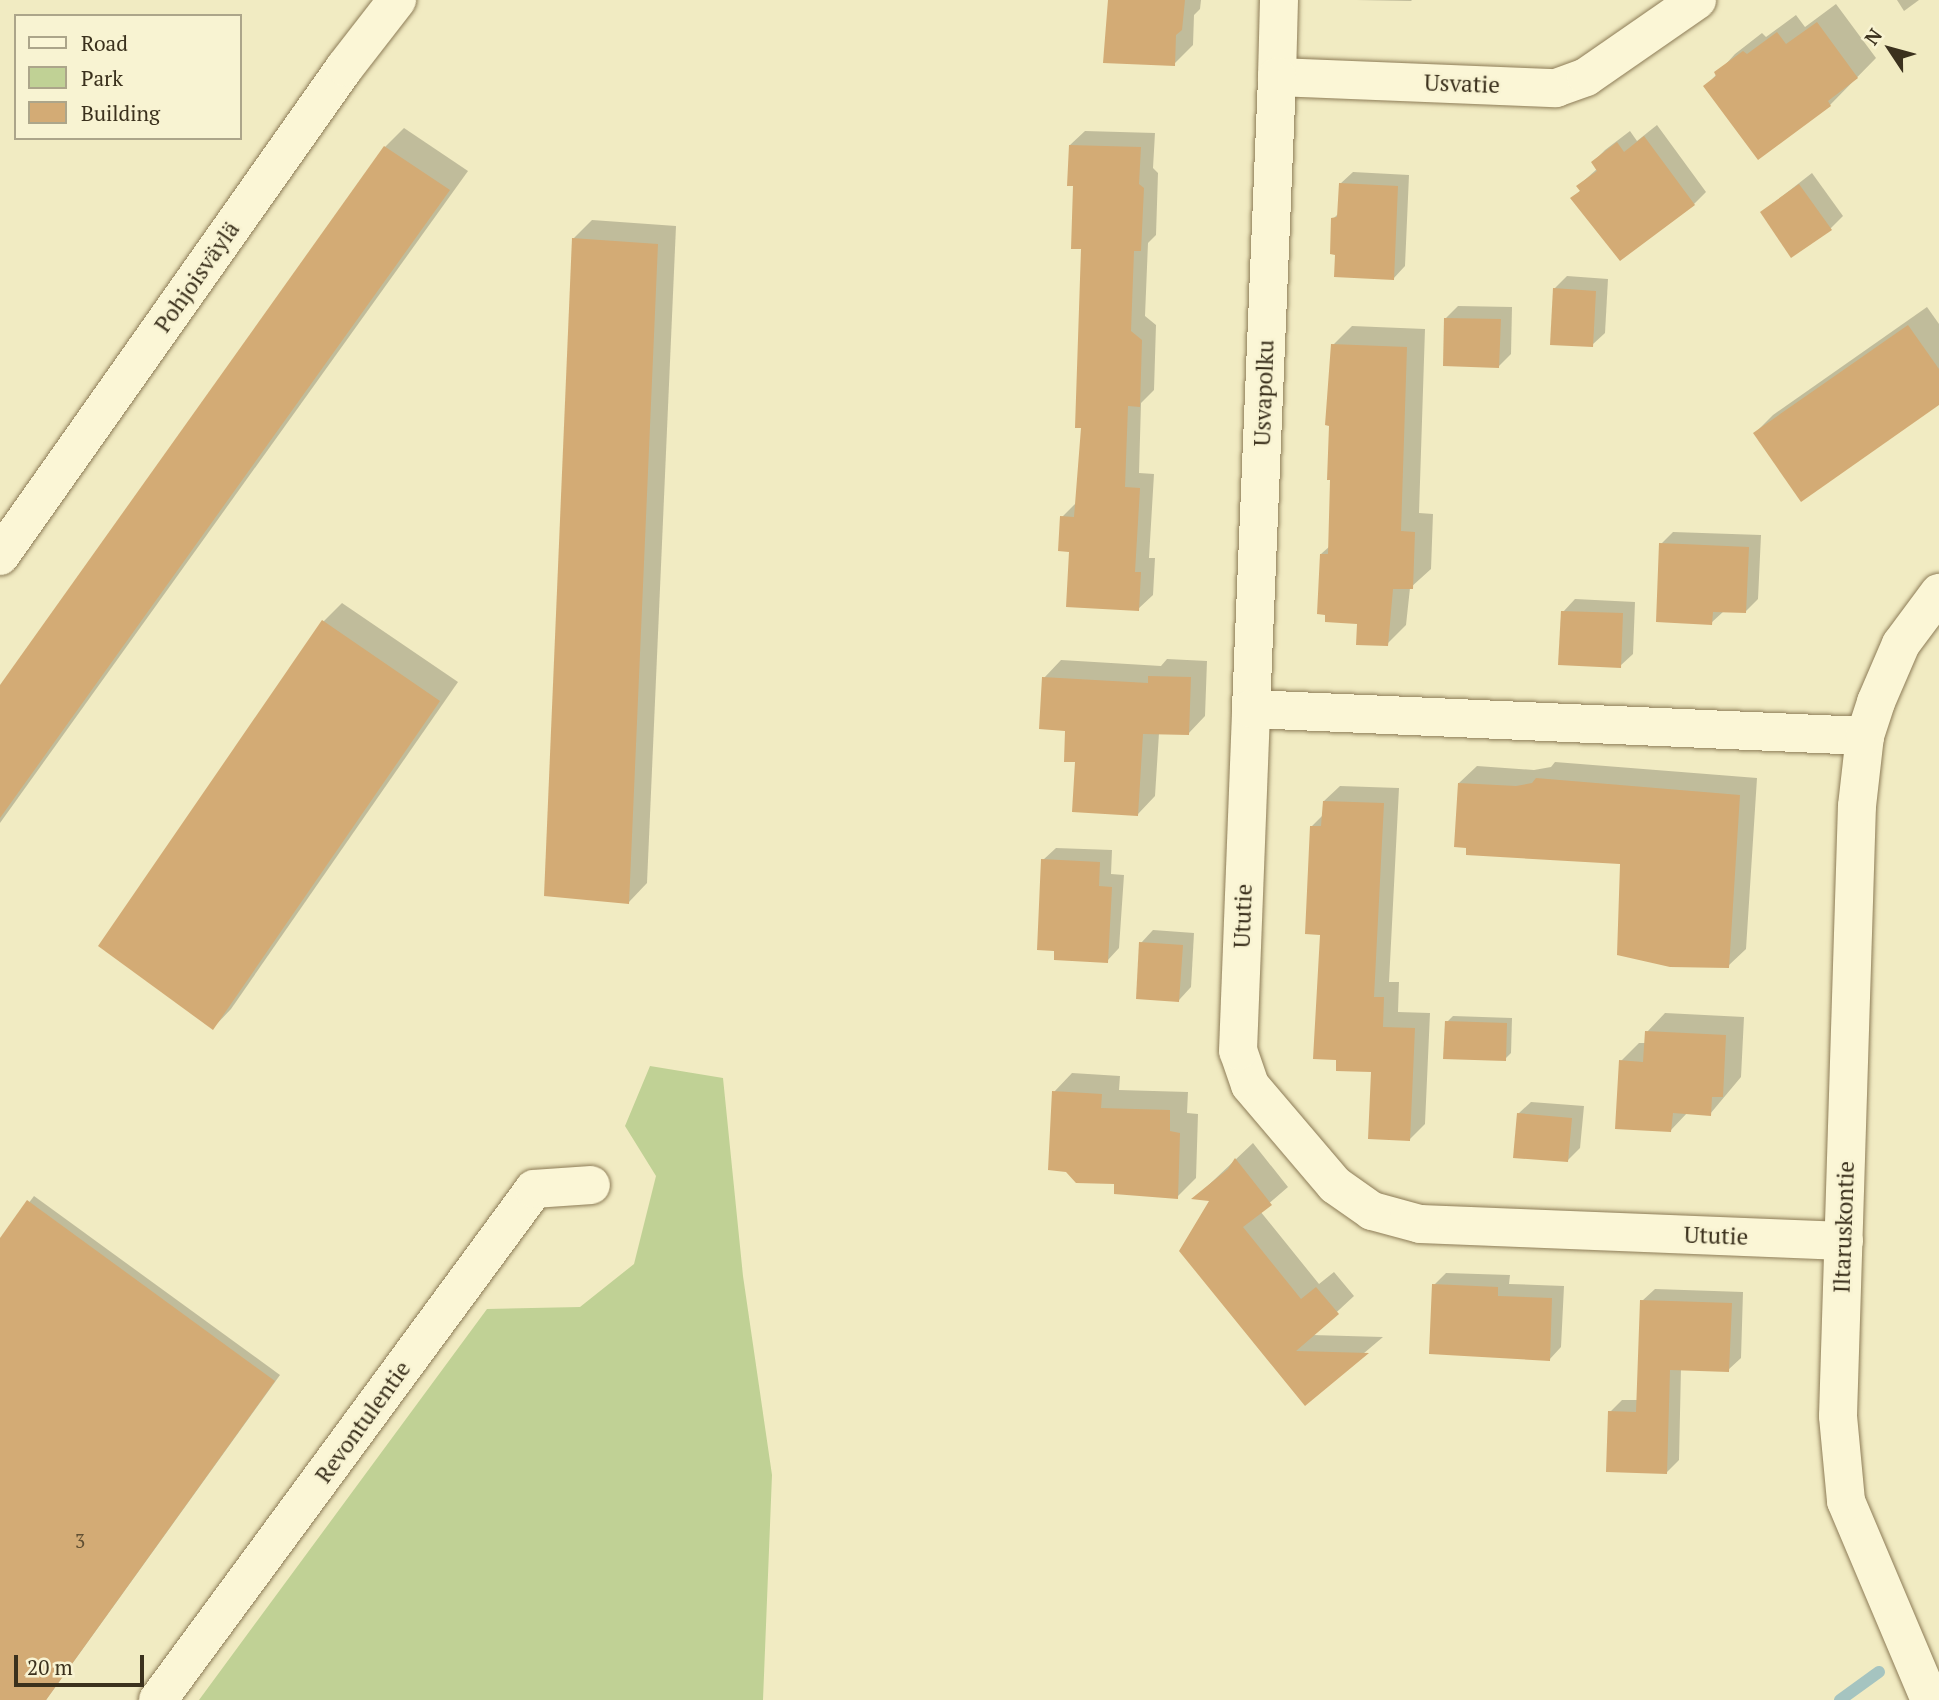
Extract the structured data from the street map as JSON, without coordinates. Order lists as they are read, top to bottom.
{
  "streets": {
    "street": [
      "Usvatie",
      "Pohjoisväylä",
      "Usvapolku",
      "Ututie",
      "Iltaruskontie",
      "Revontulentie"
    ]
  },
  "crossings": [
    ["Usvatie", "Usvapolku"],
    ["Usvapolku", "Ututie"],
    ["Ututie", "Iltaruskontie"]
  ],
  "house_numbers": ["3"],
  "legend": ["Road", "Park", "Building"],
  "scale_bar": "20 m",
  "north": "top left"
}
